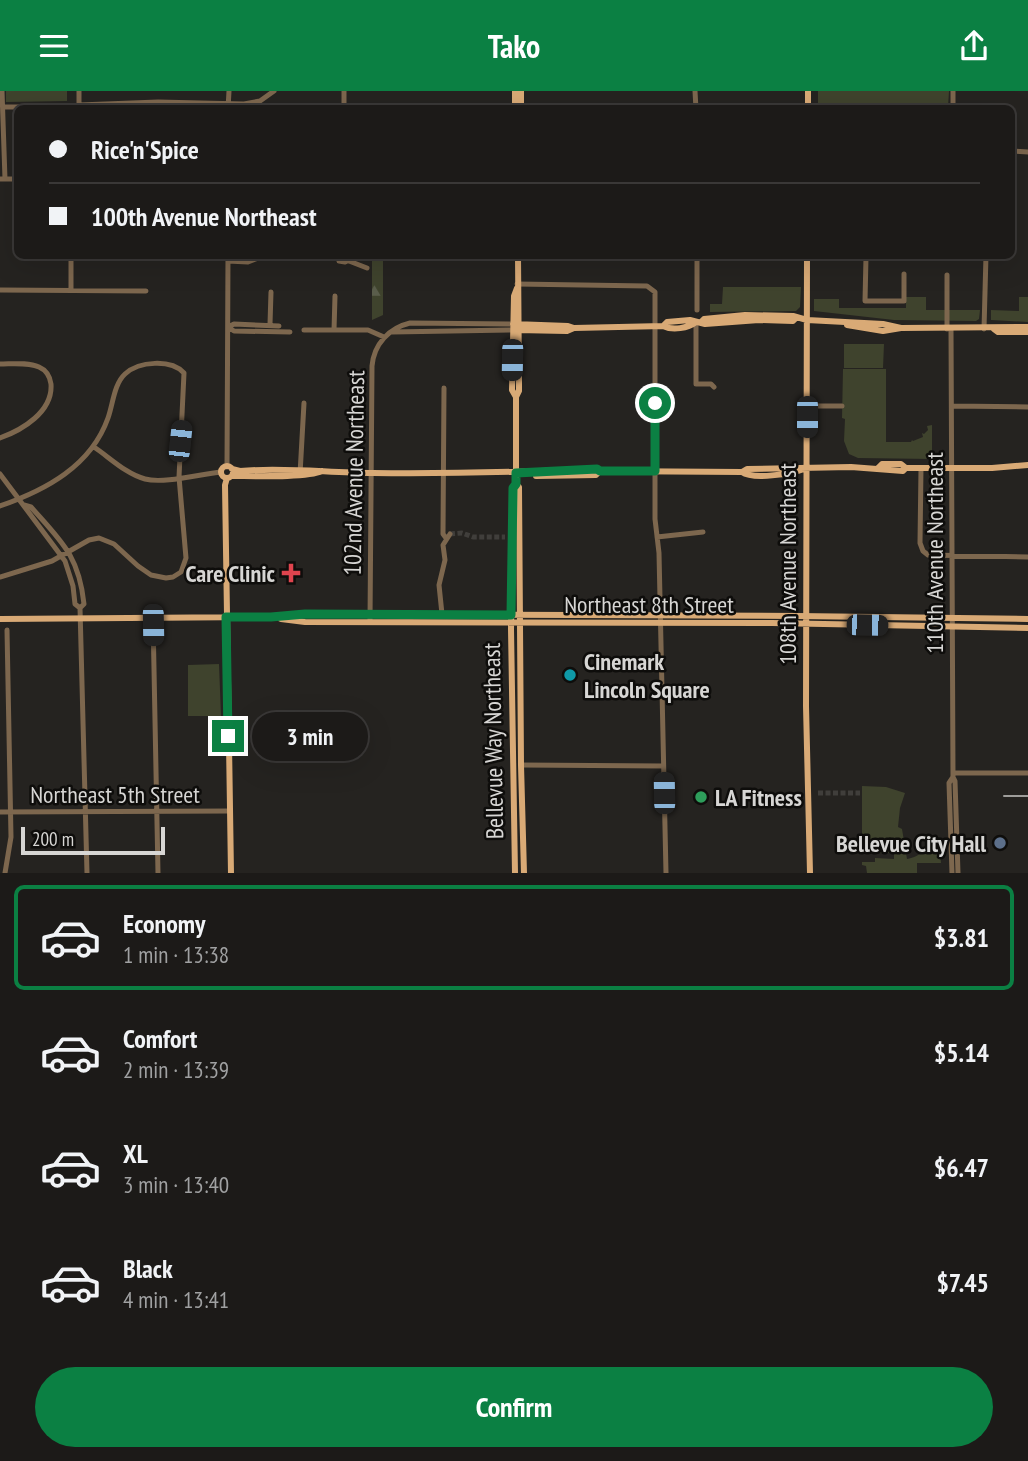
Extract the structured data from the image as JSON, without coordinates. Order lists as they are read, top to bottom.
{
  "streets": {
    "main road": ["108th Avenue Northeast", "Northeast 8th Street", "Bellevue Way Northeast"],
    "street": ["102nd Avenue Northeast", "110th Avenue Northeast", "Northeast 5th Street"]
  },
  "crossings": [
    ["102nd Avenue Northeast", "Northeast 8th Street"],
    ["110th Avenue Northeast", "Northeast 8th Street"],
    ["108th Avenue Northeast", "Northeast 8th Street"],
    ["Northeast 8th Street", "Bellevue Way Northeast"]
  ],
  "places": {
    "health": ["Care Clinic"],
    "other": ["Cinemark Lincoln Square", "LA Fitness", "Bellevue City Hall"]
  },
  "scale_bar": "200 m",
  "page": {
    "header": "Tako",
    "banner": ["Rice'n'Spice", "100th Avenue Northeast"],
    "bubble": "3 min",
    "scale": "200 m",
    "list": [
      {
        "name": "Economy",
        "note": "1 min · 13:38",
        "value": "$3.81"
      },
      {
        "name": "Comfort",
        "note": "2 min · 13:39",
        "value": "$5.14"
      },
      {
        "name": "XL",
        "note": "3 min · 13:40",
        "value": "$6.47"
      },
      {
        "name": "Black",
        "note": "4 min · 13:41",
        "value": "$7.45"
      }
    ],
    "buttons": "Confirm"
  }
}
